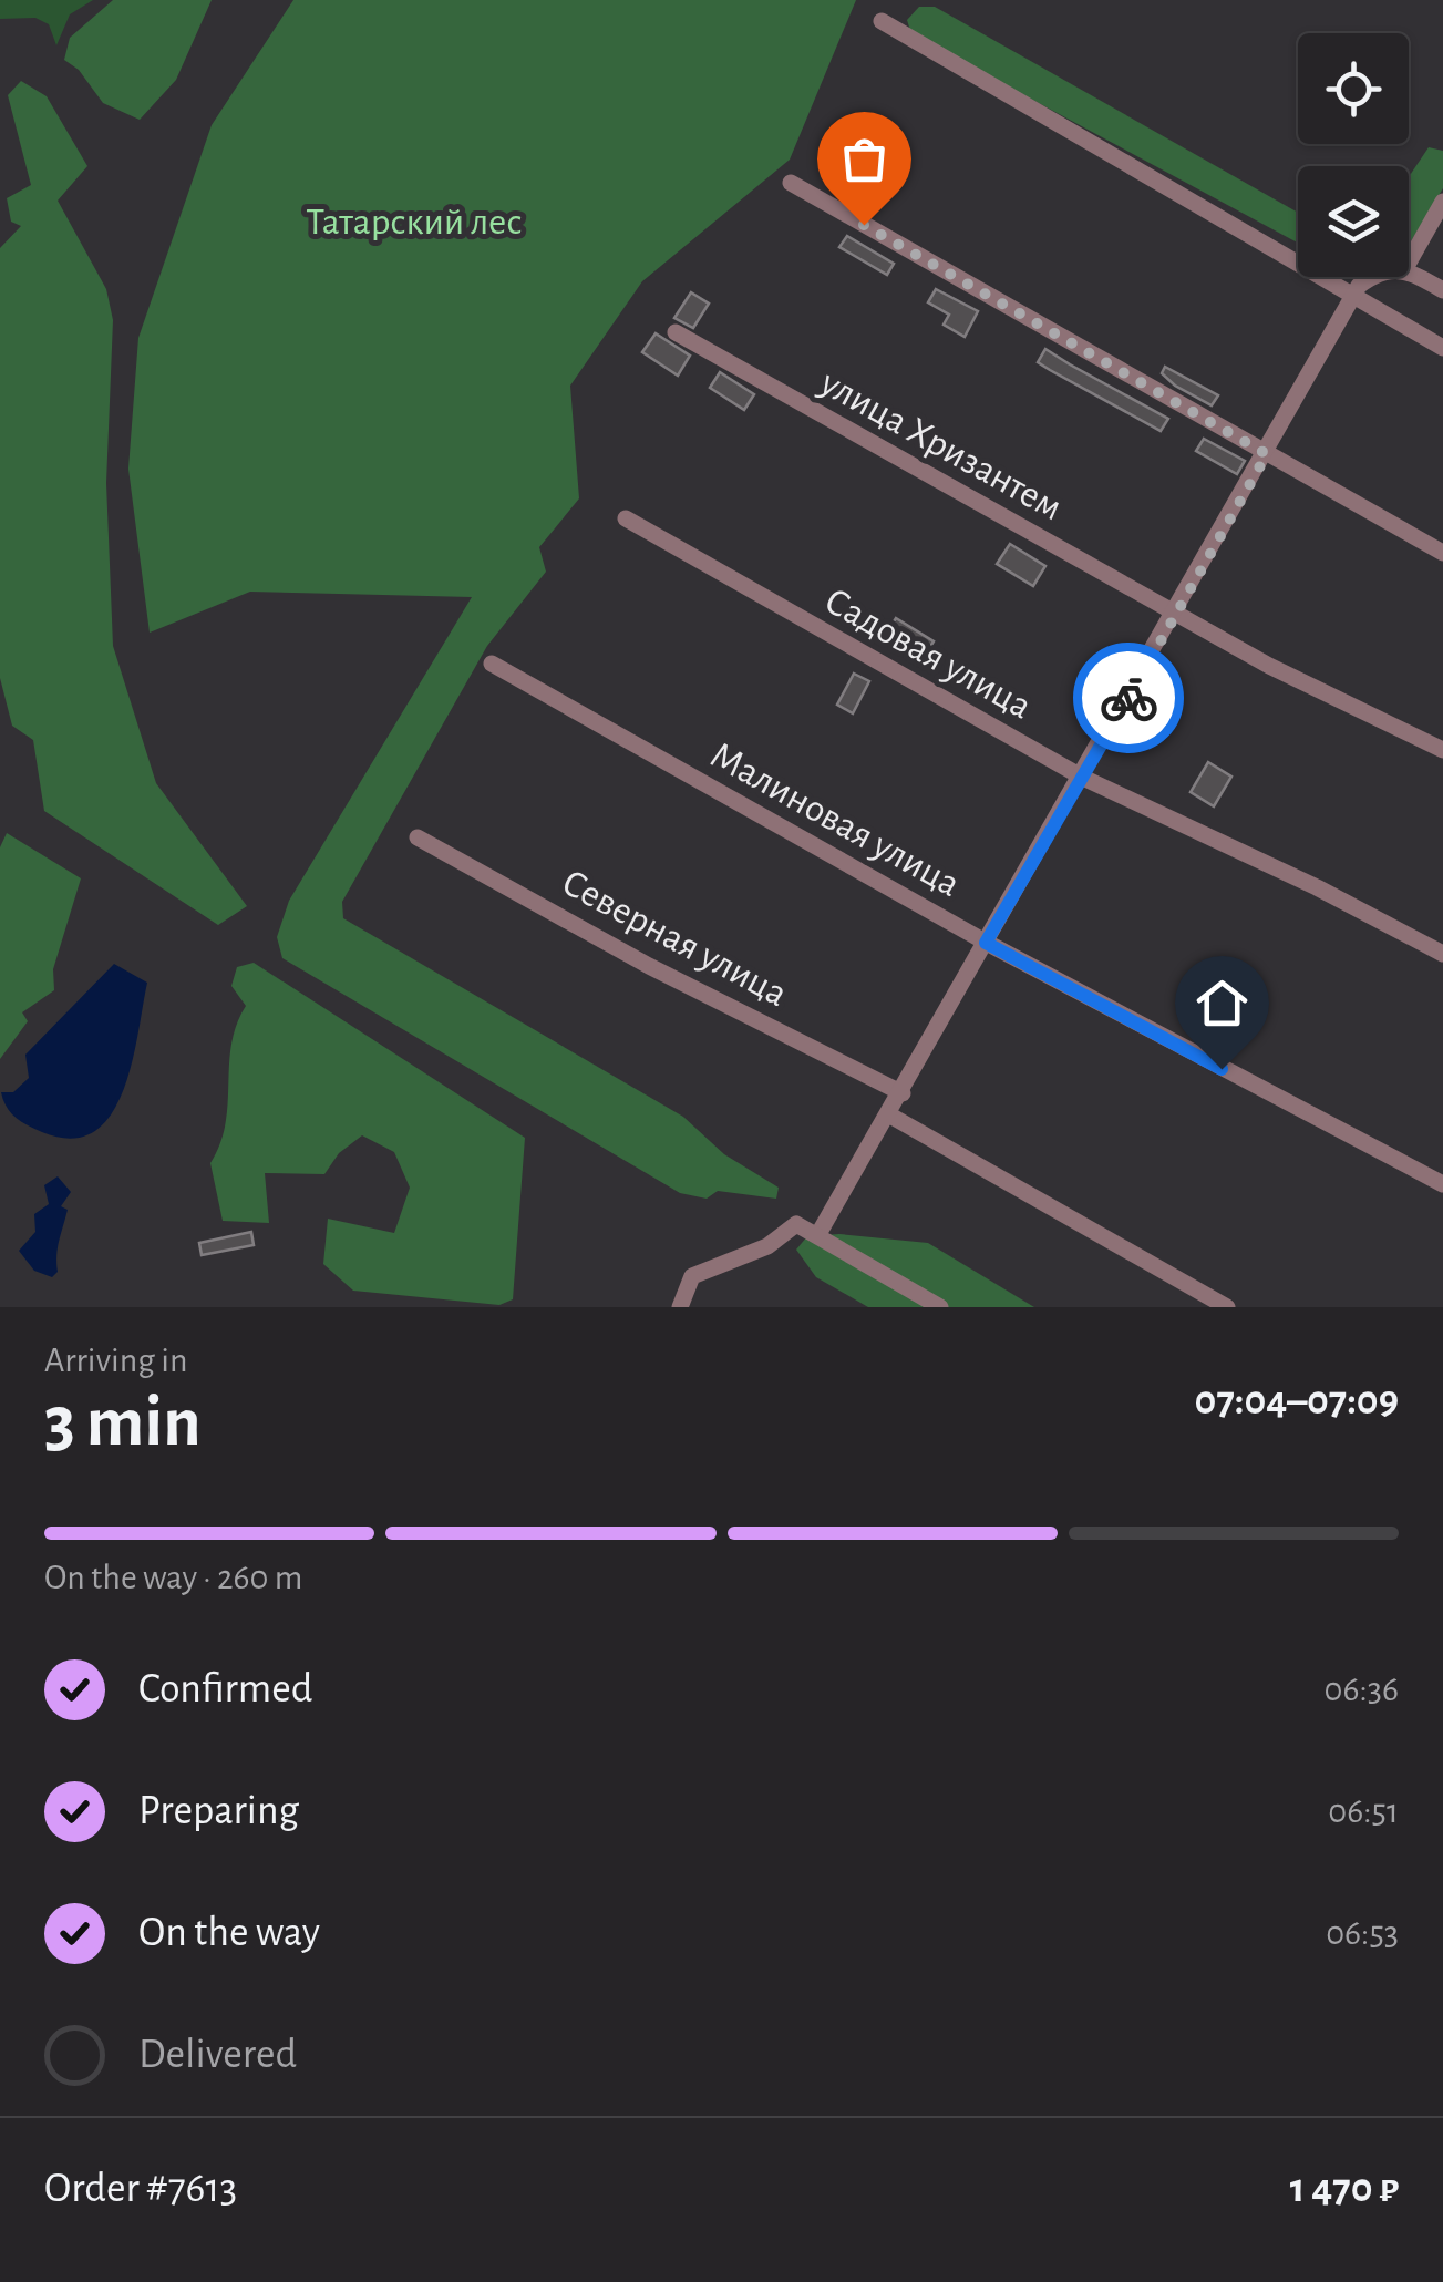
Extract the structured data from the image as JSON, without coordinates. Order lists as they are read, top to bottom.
{
  "streets": {
    "street": [
      "улица Хризантем",
      "Садовая улица",
      "Малиновая улица",
      "Северная улица"
    ]
  },
  "parks": ["Татарский лес"],
  "page": {
    "heading": ["3 min", "Arriving in", "07:04–07:09"],
    "panel": ["Order #7613", "1 470 ₽"],
    "bar": "On the way · 260 m",
    "list": [
      ["Confirmed", "06:36"],
      ["Preparing", "06:51"],
      ["On the way", "06:53"],
      "Delivered"
    ]
  }
}
